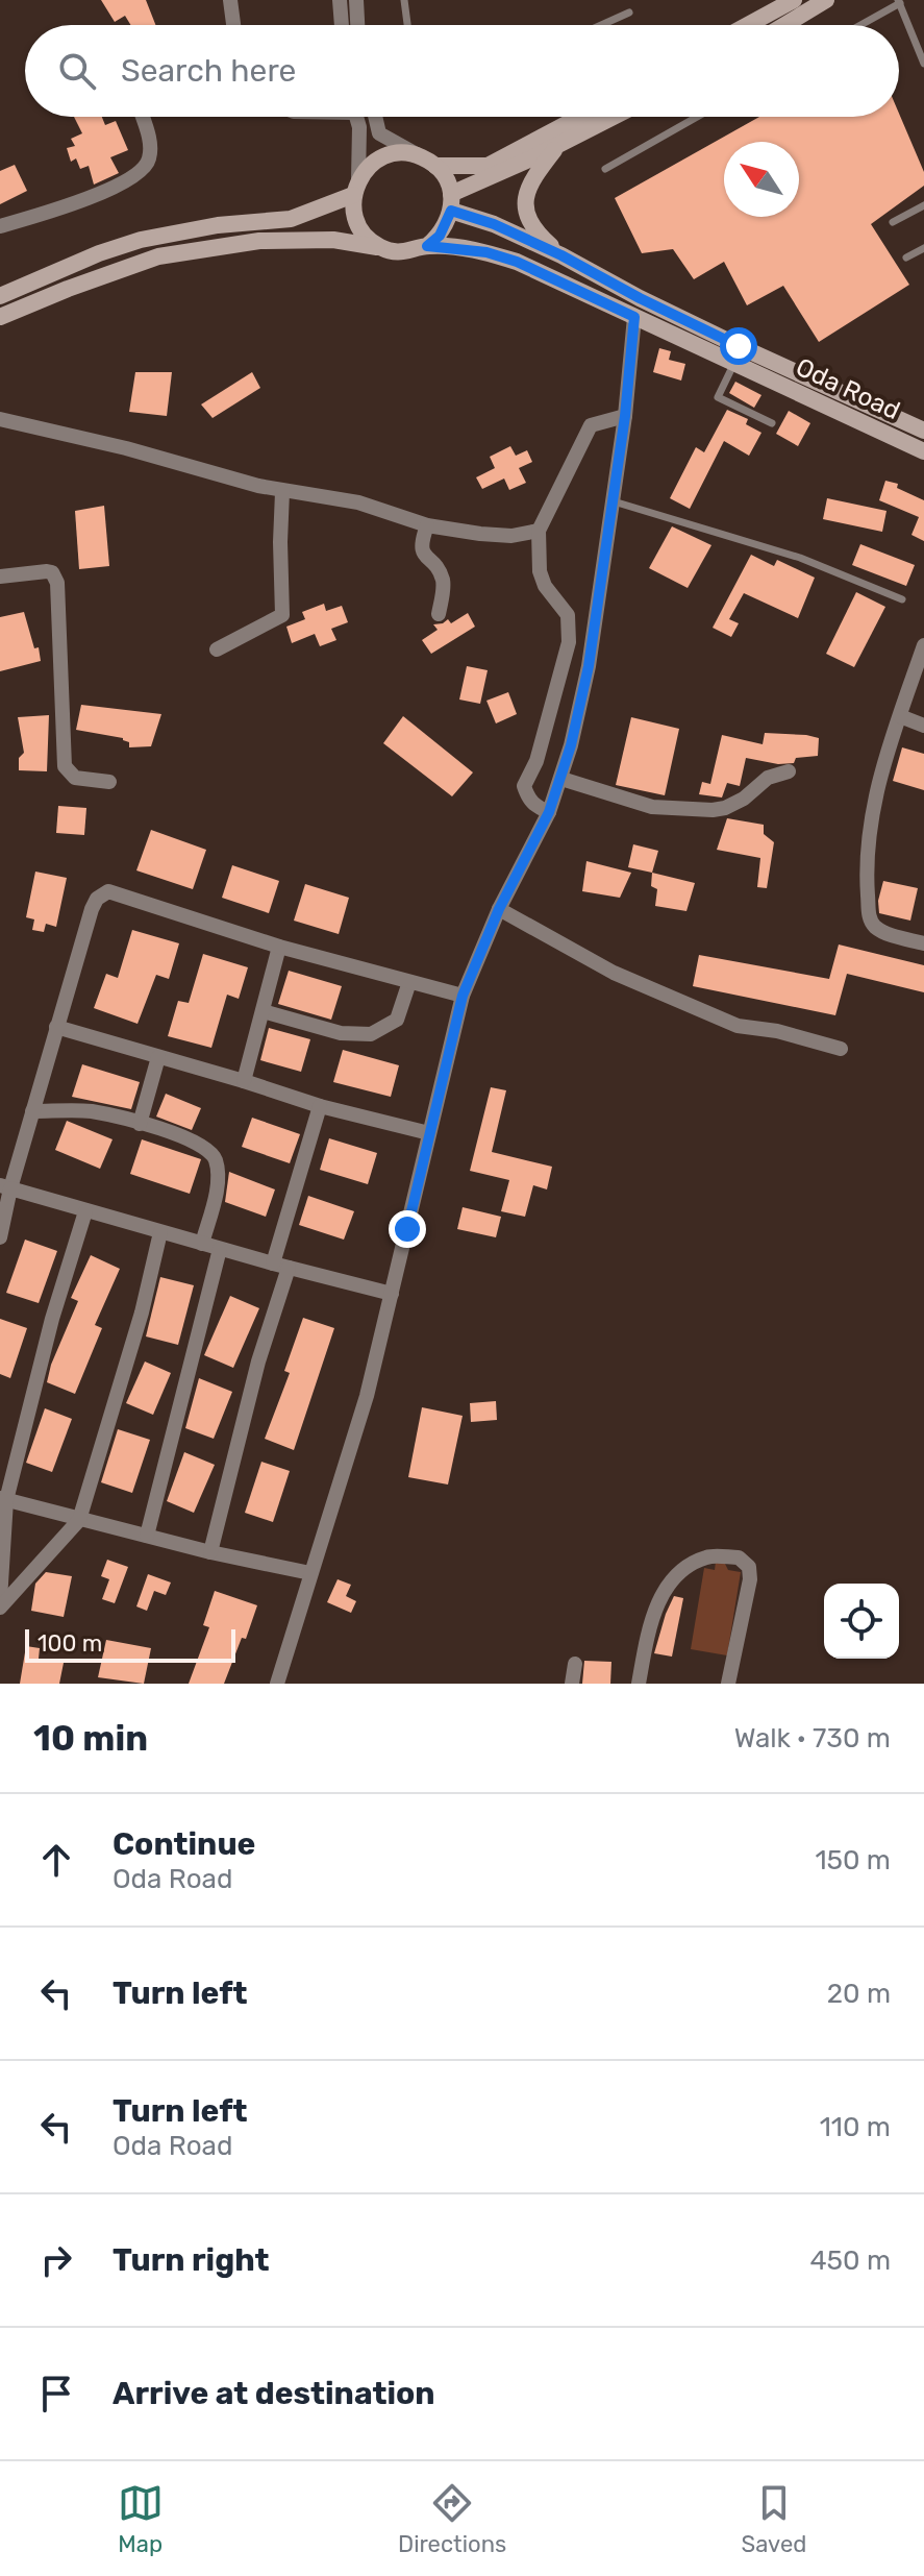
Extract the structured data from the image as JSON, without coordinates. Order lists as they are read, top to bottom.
{
  "streets": {
    "street": ["Oda Road"]
  },
  "scale_bar": "100 m",
  "north": "top left",
  "page": {
    "search": "Search here",
    "scale": "100 m",
    "heading": ["10 min", "Walk · 730 m"],
    "list": [
      ["Continue", "Oda Road", "150 m"],
      ["Turn left", "20 m"],
      ["Turn left", "Oda Road", "110 m"],
      ["Turn right", "450 m"],
      "Arrive at destination"
    ],
    "nav": ["Map", "Directions", "Saved"]
  }
}
